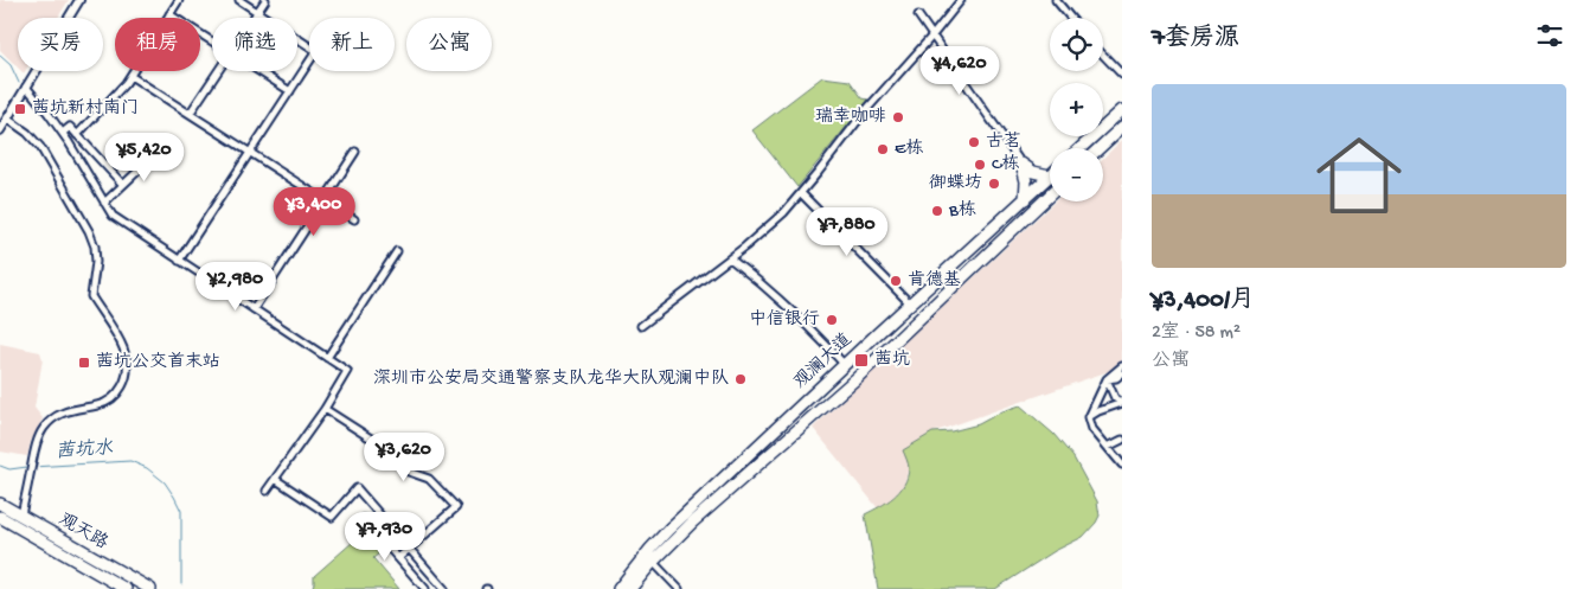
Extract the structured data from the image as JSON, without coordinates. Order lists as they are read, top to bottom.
{
  "streets": {
    "main road": ["观澜大道", "观天路"]
  },
  "water": ["茜坑水"],
  "places": {
    "transit": ["茜坑新村南门", "茜坑", "茜坑公交首末站"],
    "other": [
      "瑞幸咖啡",
      "古茗",
      "E栋",
      "C栋",
      "御蝶坊",
      "B栋",
      "肯德基",
      "中信银行",
      "深圳市公安局交通警察支队龙华大队观澜中队"
    ]
  },
  "page": {
    "heading": "7套房源",
    "map_buttons": ["+", "−"],
    "chip": [
      "买房",
      "租房",
      "筛选",
      "新上",
      "公寓"
    ],
    "price": [
      "¥4,620",
      "¥5,420",
      "¥3,400",
      "¥7,880",
      "¥2,980",
      "¥3,620",
      "¥7,930"
    ],
    "list": [
      {
        "name": "¥3,400/月",
        "note": "2室 · 58 m² · 公寓"
      }
    ]
  }
}
